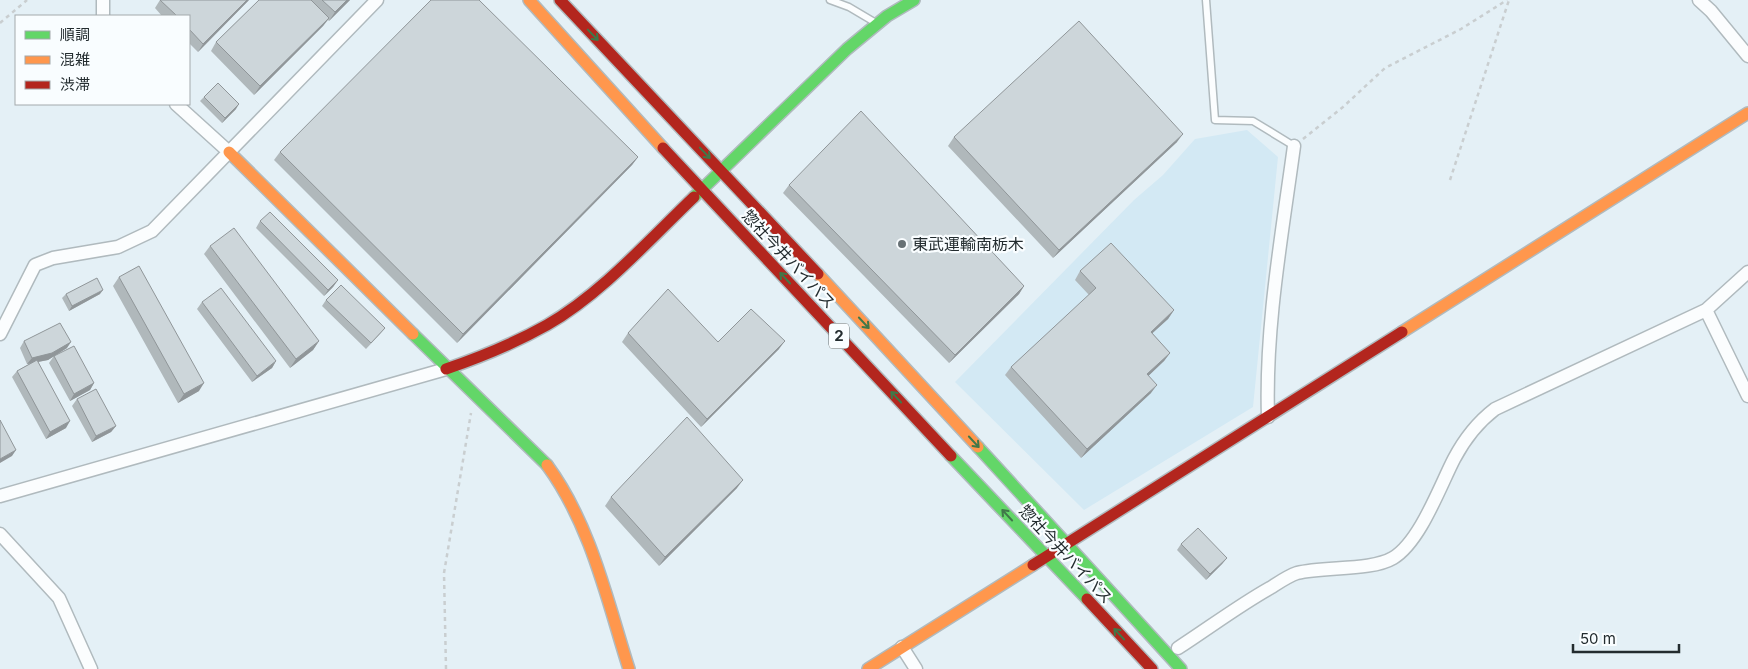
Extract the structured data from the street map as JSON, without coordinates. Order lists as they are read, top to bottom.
{
  "streets": {
    "street": ["惣社今井バイパス", "2"]
  },
  "places": ["東武運輸南栃木"],
  "legend": ["順調", "混雑", "渋滞"],
  "scale_bar": "50 m"
}
